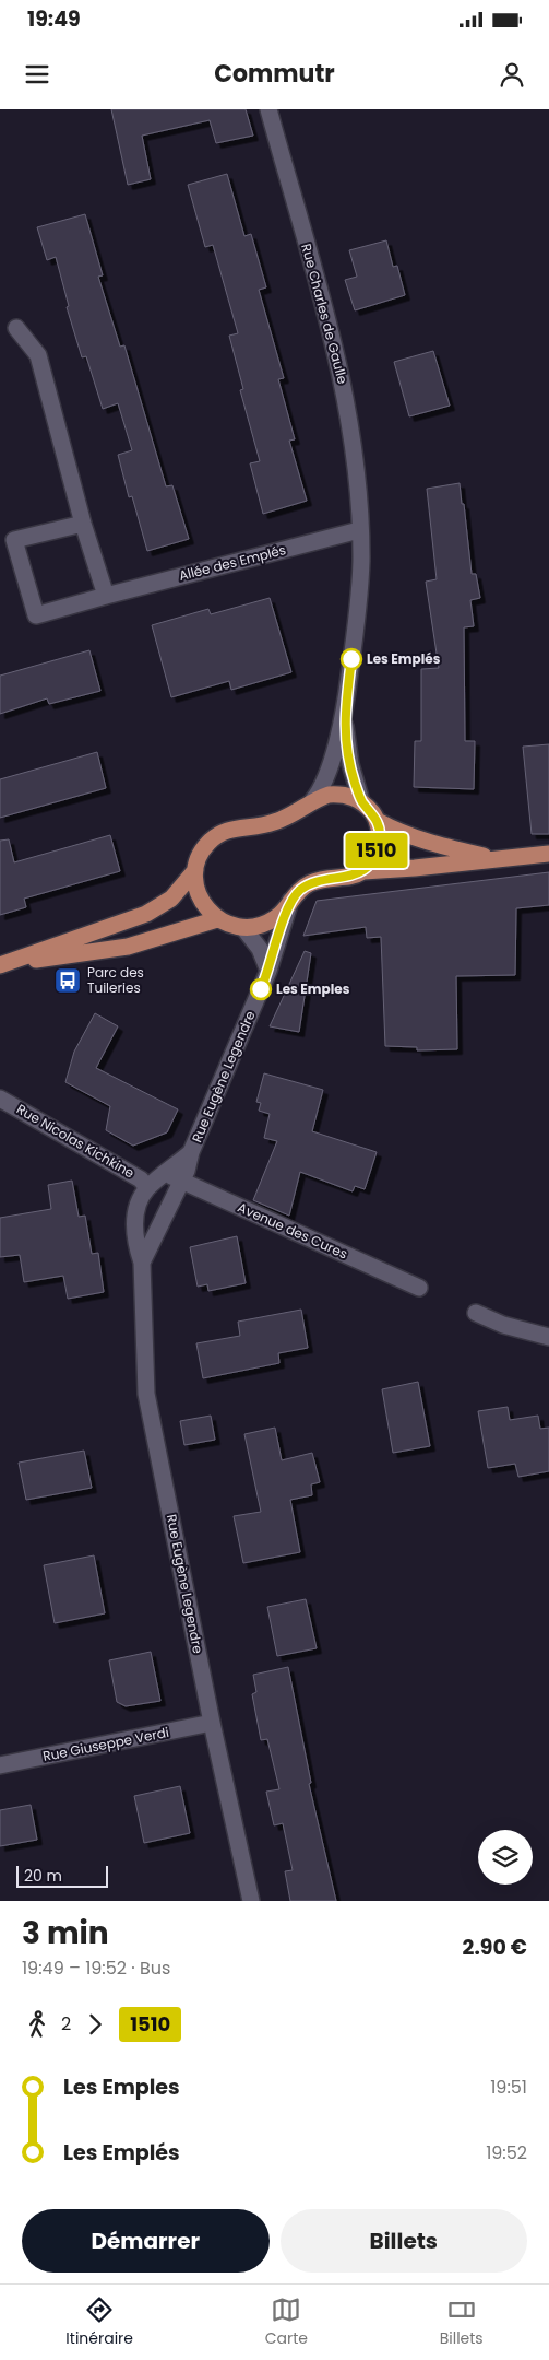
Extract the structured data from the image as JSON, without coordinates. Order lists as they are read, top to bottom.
{
  "streets": {
    "street": [
      "Rue Charles de Gaulle",
      "Allée des Emplés",
      "Rue Eugène Legendre",
      "Rue Nicolas Kichkine",
      "Avenue des Cures",
      "Rue Giuseppe Verdi"
    ]
  },
  "crossings": [
    ["Rue Charles de Gaulle", "Allée des Emplés"],
    ["Rue Eugène Legendre", "Rue Nicolas Kichkine"],
    ["Rue Eugène Legendre", "Avenue des Cures"],
    ["Rue Eugène Legendre", "Rue Giuseppe Verdi"]
  ],
  "places": {
    "other": ["Les Emplés", "Les Emples"],
    "bus stop": ["Parc des Tuileries"]
  },
  "lines": ["bus line 1510"],
  "scale_bar": "20 m",
  "page": {
    "status": "19:49",
    "header": "Commutr",
    "on_map": "1510",
    "scale": "20 m",
    "heading": ["3 min", "19:49 – 19:52 · Bus", "2.90 €"],
    "legs": ["2", "1510"],
    "list": [
      {
        "name": "Les Emples",
        "value": "19:51"
      },
      {
        "name": "Les Emplés",
        "value": "19:52"
      }
    ],
    "buttons": ["Démarrer", "Billets"],
    "tabs": ["Itinéraire", "Carte", "Billets"]
  }
}
